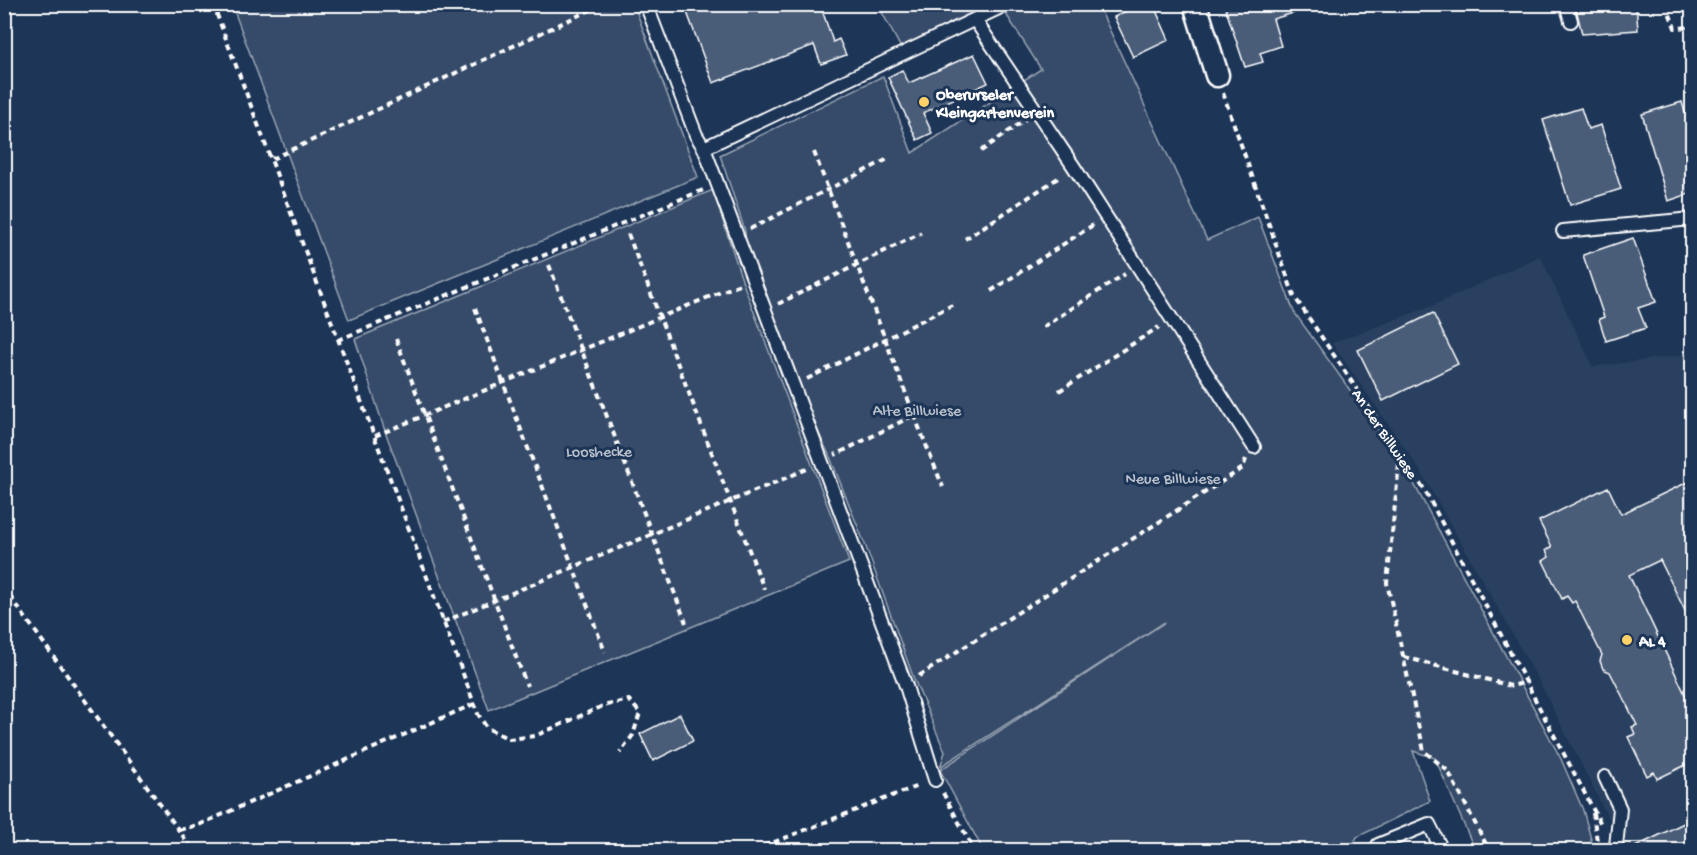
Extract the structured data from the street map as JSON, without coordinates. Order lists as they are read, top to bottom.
{
  "streets": {
    "path": ["An der Billwiese"]
  },
  "parks": ["Alte Billwiese", "Looshecke", "Neue Billwiese"],
  "places": ["Oberurseler Kleingartenverein", "AL 4"]
}
